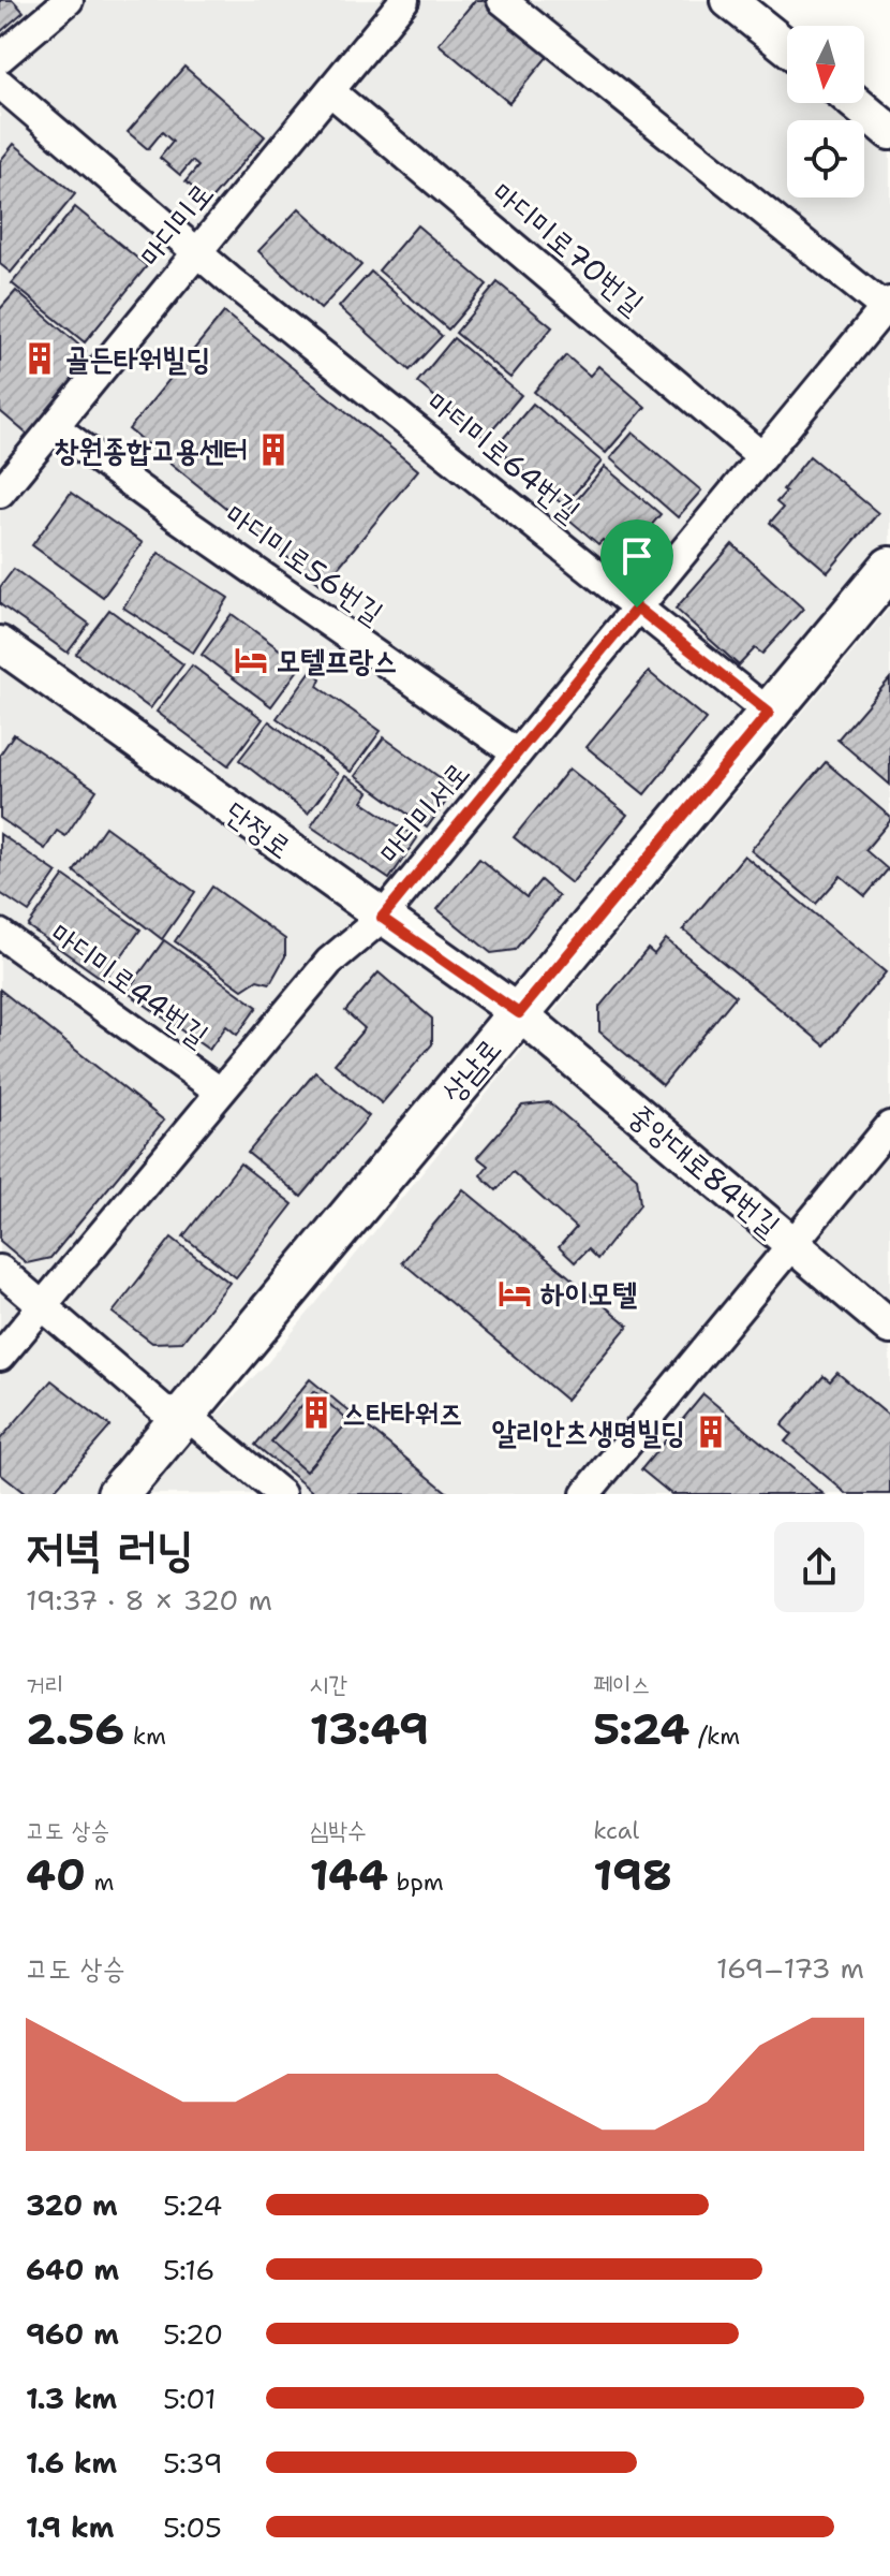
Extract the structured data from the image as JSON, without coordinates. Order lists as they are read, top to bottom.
{
  "streets": {
    "main road": ["상남로"],
    "street": [
      "마디미로",
      "마디미로70번길",
      "마디미로64번길",
      "마디미로56번길",
      "마디미서로",
      "단정로",
      "마디미로44번길",
      "중앙대로84번길"
    ]
  },
  "crossings": [
    ["마디미로", "마디미로70번길"],
    ["마디미로", "마디미로64번길"],
    ["마디미로", "마디미로56번길"],
    ["마디미로70번길", "마디미서로"],
    ["마디미로64번길", "마디미서로"],
    ["마디미로64번길", "상남로"],
    ["마디미로56번길", "마디미서로"],
    ["마디미서로", "단정로"],
    ["마디미서로", "마디미로44번길"],
    ["단정로", "상남로"],
    ["단정로", "중앙대로84번길"],
    ["상남로", "중앙대로84번길"]
  ],
  "places": {
    "building": [
      "골든타워빌딩",
      "창원종합고용센터",
      "스타타워즈",
      "알리안츠생명빌딩"
    ],
    "hotel": ["모텔프랑스", "하이모텔"]
  },
  "north": "bottom",
  "page": {
    "heading": ["저녁 러닝", "19:37 · 8 × 320 m"],
    "stats": [
      ["거리", "2.56 km"],
      ["시간", "13:49"],
      ["페이스", "5:24 /km"],
      ["고도 상승", "40 m"],
      ["심박수", "144 bpm"],
      ["kcal", "198"]
    ],
    "chart": ["고도 상승", "169–173 m"],
    "list": [
      {
        "name": "320 m",
        "note": "5:24"
      },
      {
        "name": "640 m",
        "note": "5:16"
      },
      {
        "name": "960 m",
        "note": "5:20"
      },
      {
        "name": "1.3 km",
        "note": "5:01"
      },
      {
        "name": "1.6 km",
        "note": "5:39"
      },
      {
        "name": "1.9 km",
        "note": "5:05"
      }
    ]
  }
}
